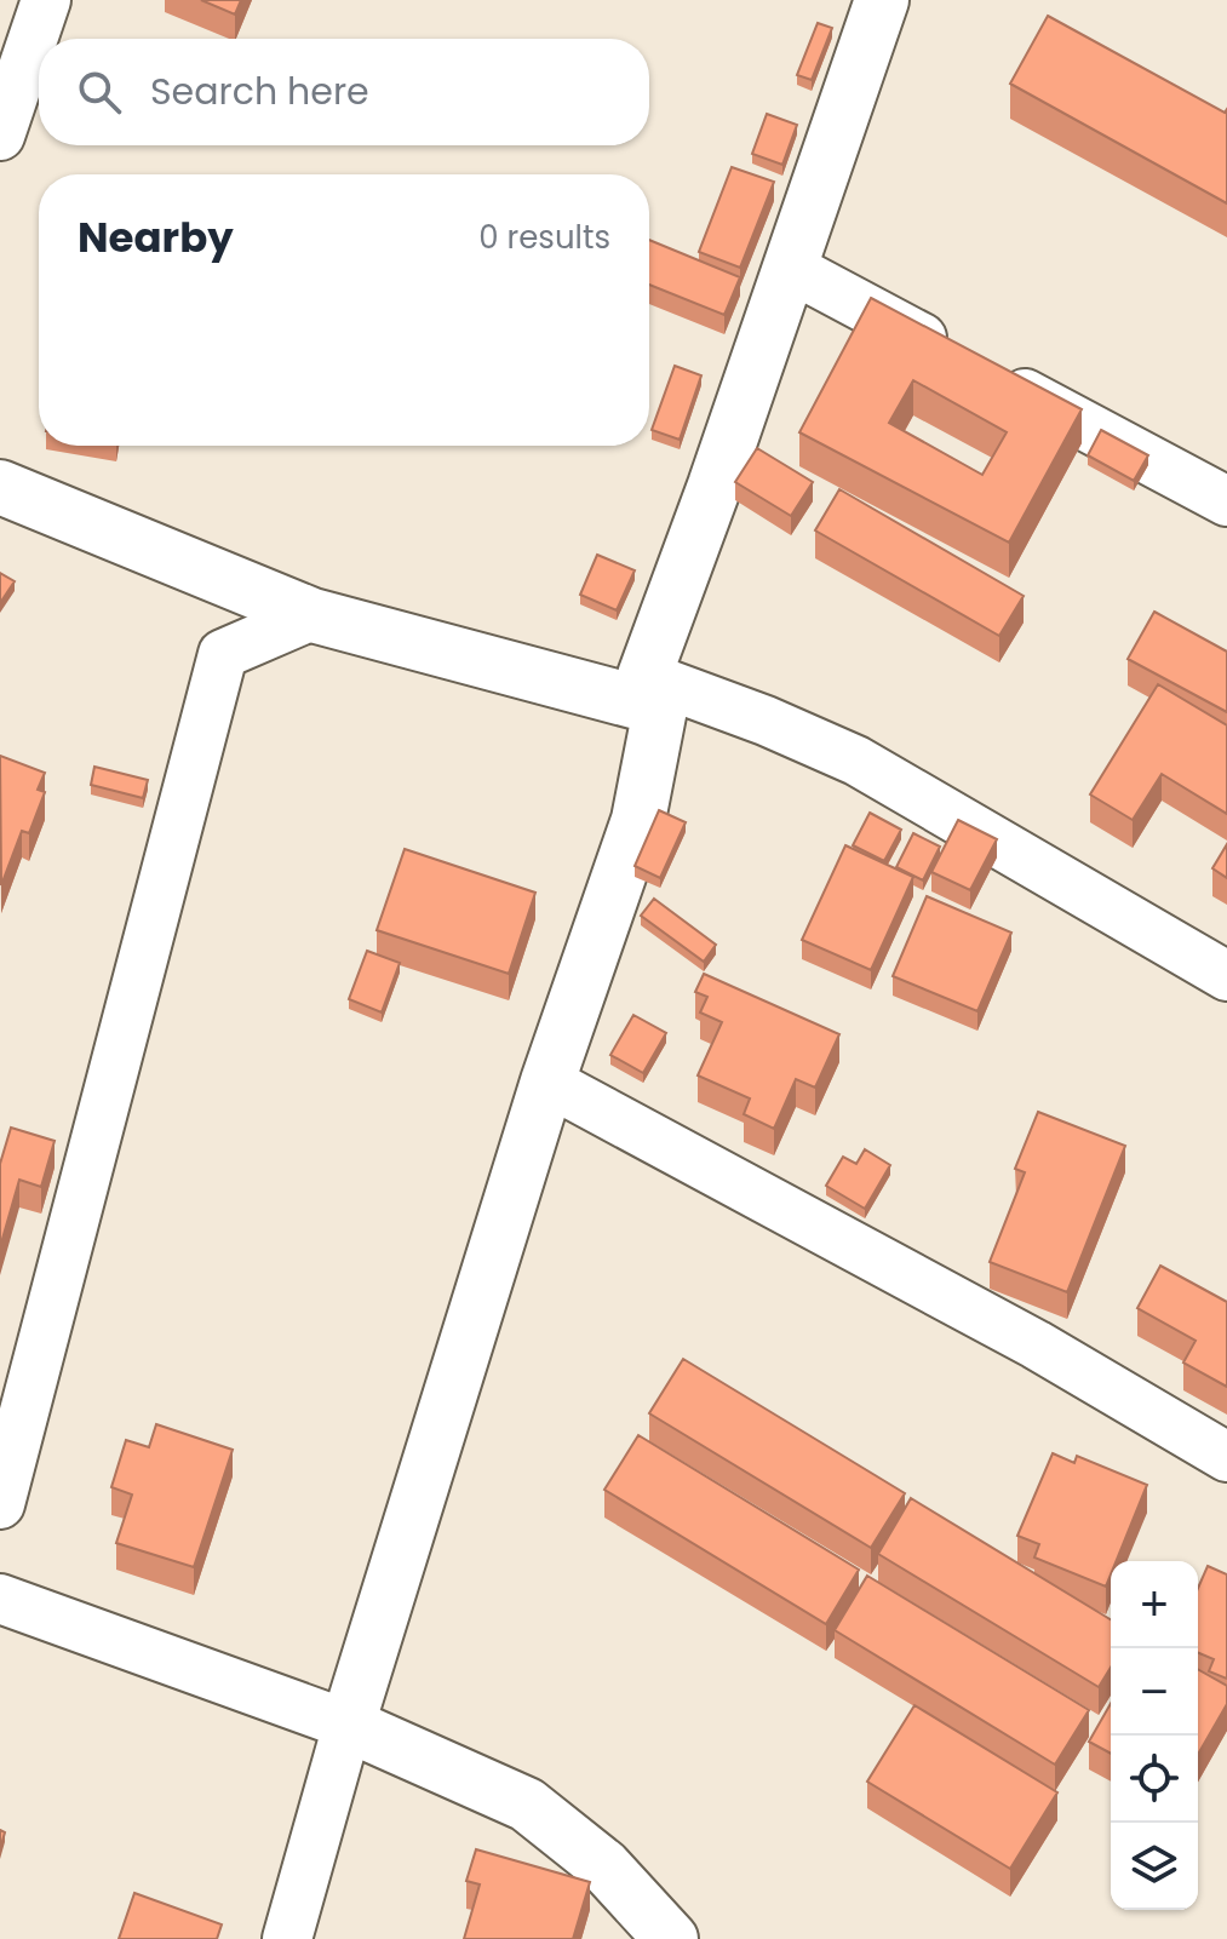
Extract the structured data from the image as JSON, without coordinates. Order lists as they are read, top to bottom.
{
  "page": {
    "search": "Search here",
    "heading": ["Nearby", "0 results"],
    "map_buttons": ["+", "−"]
  }
}
